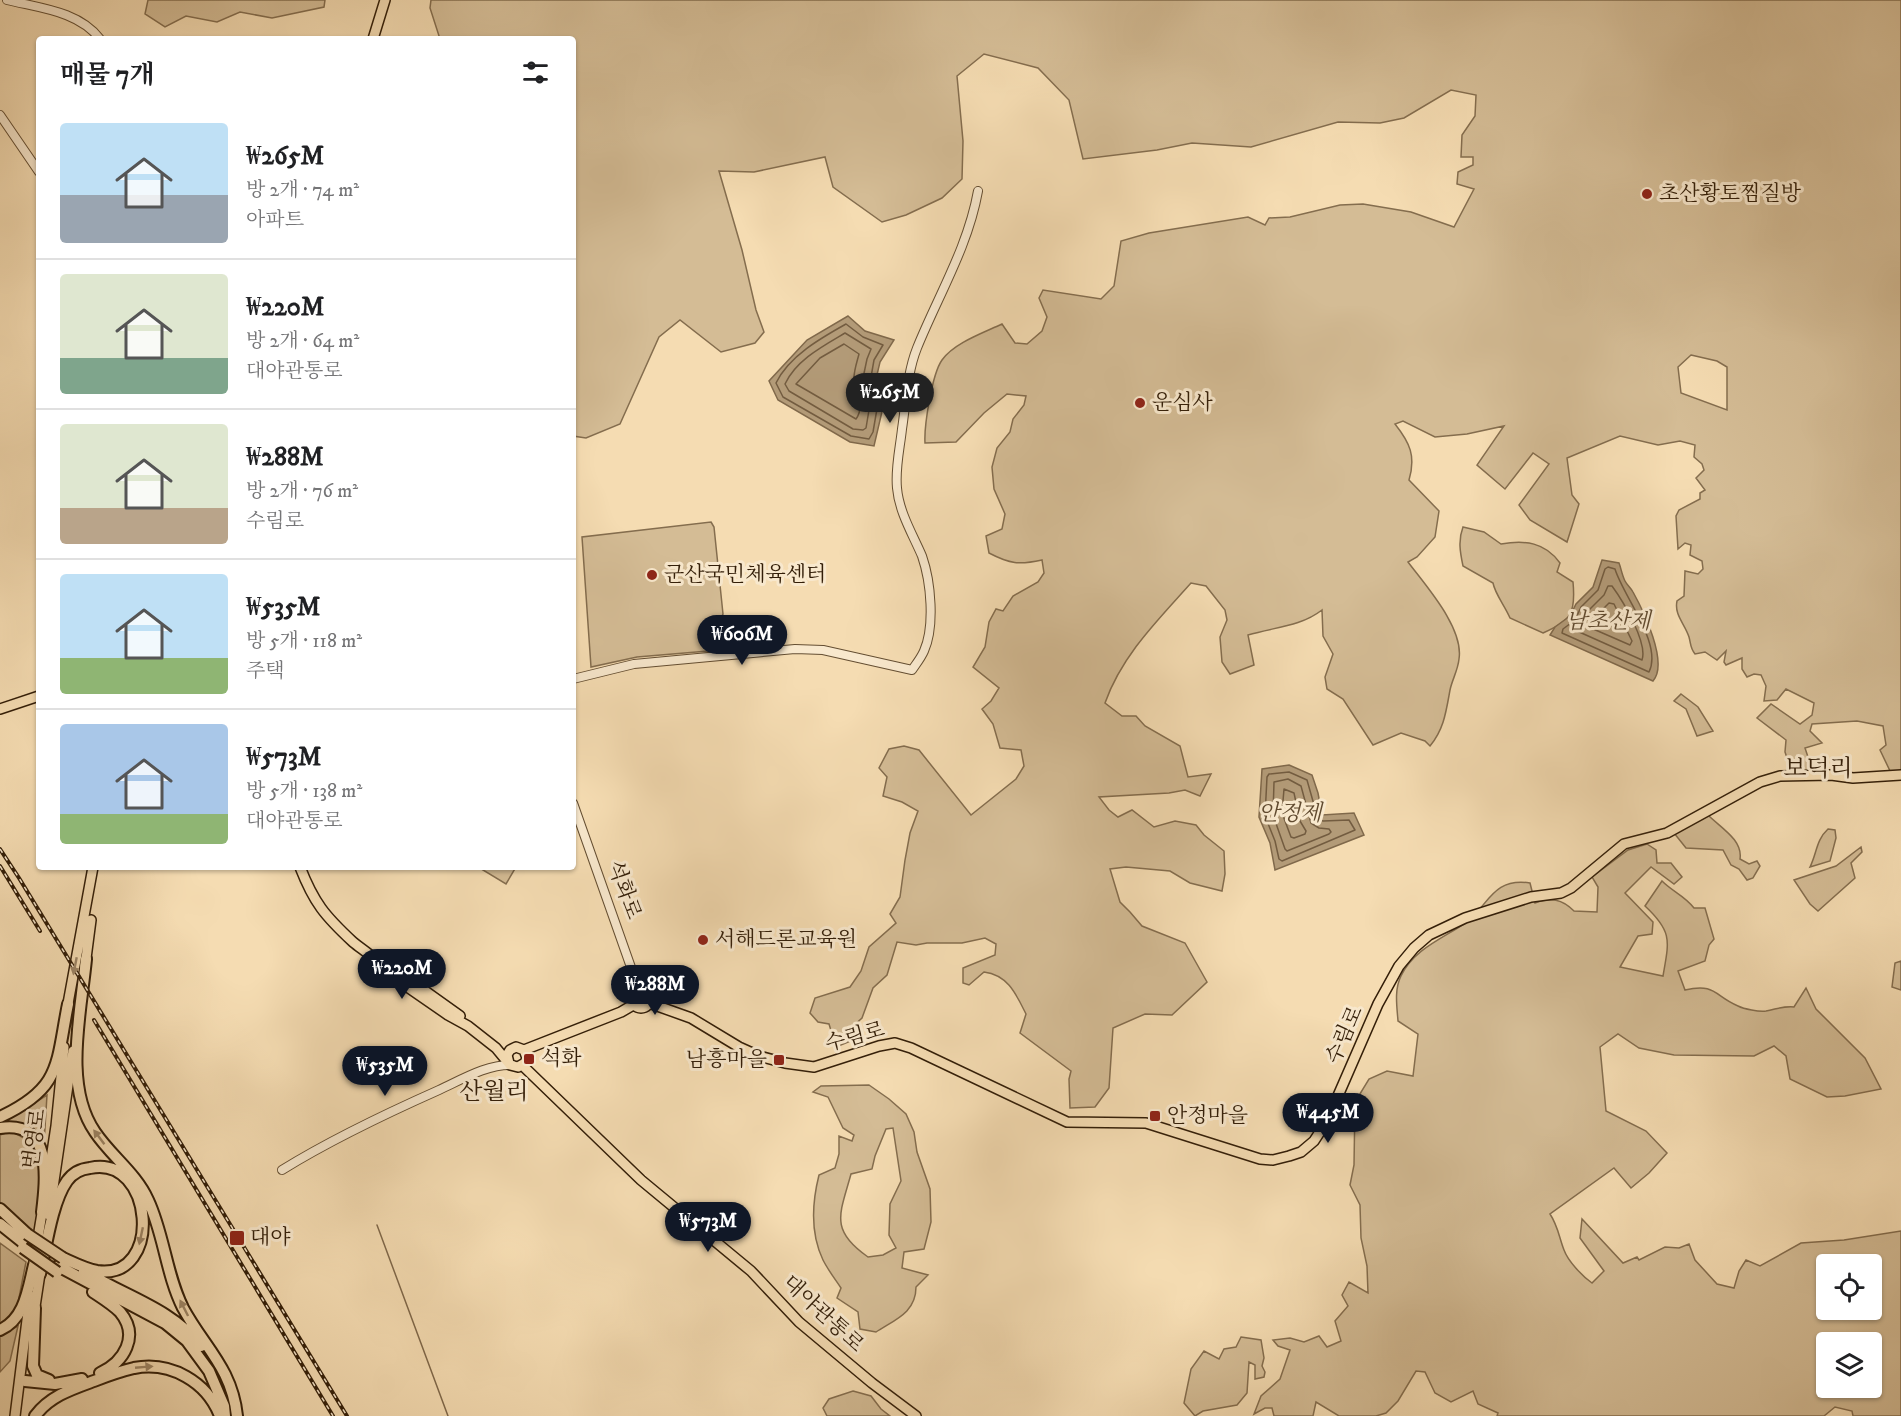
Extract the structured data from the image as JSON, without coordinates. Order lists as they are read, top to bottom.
{
  "streets": {
    "main road": ["수림로", "번영로", "대야관통로"],
    "street": ["석화로"]
  },
  "crossings": [
    ["석화로", "수림로"],
    ["수림로", "대야관통로"]
  ],
  "districts": ["보덕리", "산월리"],
  "water": ["남초산제", "안정제"],
  "places": {
    "other": [
      "초산황토찜질방",
      "운심사",
      "군산국민체육센터",
      "서해드론교육원"
    ],
    "transit": [
      "석화",
      "남흥마을",
      "안정마을",
      "대야"
    ]
  },
  "page": {
    "heading": "매물 7개",
    "list": [
      {
        "name": "₩265M",
        "note": "방 2개 · 74 m² · 아파트"
      },
      {
        "name": "₩220M",
        "note": "방 2개 · 64 m² · 대야관통로"
      },
      {
        "name": "₩288M",
        "note": "방 2개 · 76 m² · 수림로"
      },
      {
        "name": "₩535M",
        "note": "방 5개 · 118 m² · 주택"
      },
      {
        "name": "₩573M",
        "note": "방 5개 · 138 m² · 대야관통로"
      }
    ],
    "price": [
      "₩265M",
      "₩606M",
      "₩220M",
      "₩288M",
      "₩535M",
      "₩445M",
      "₩573M"
    ]
  }
}
